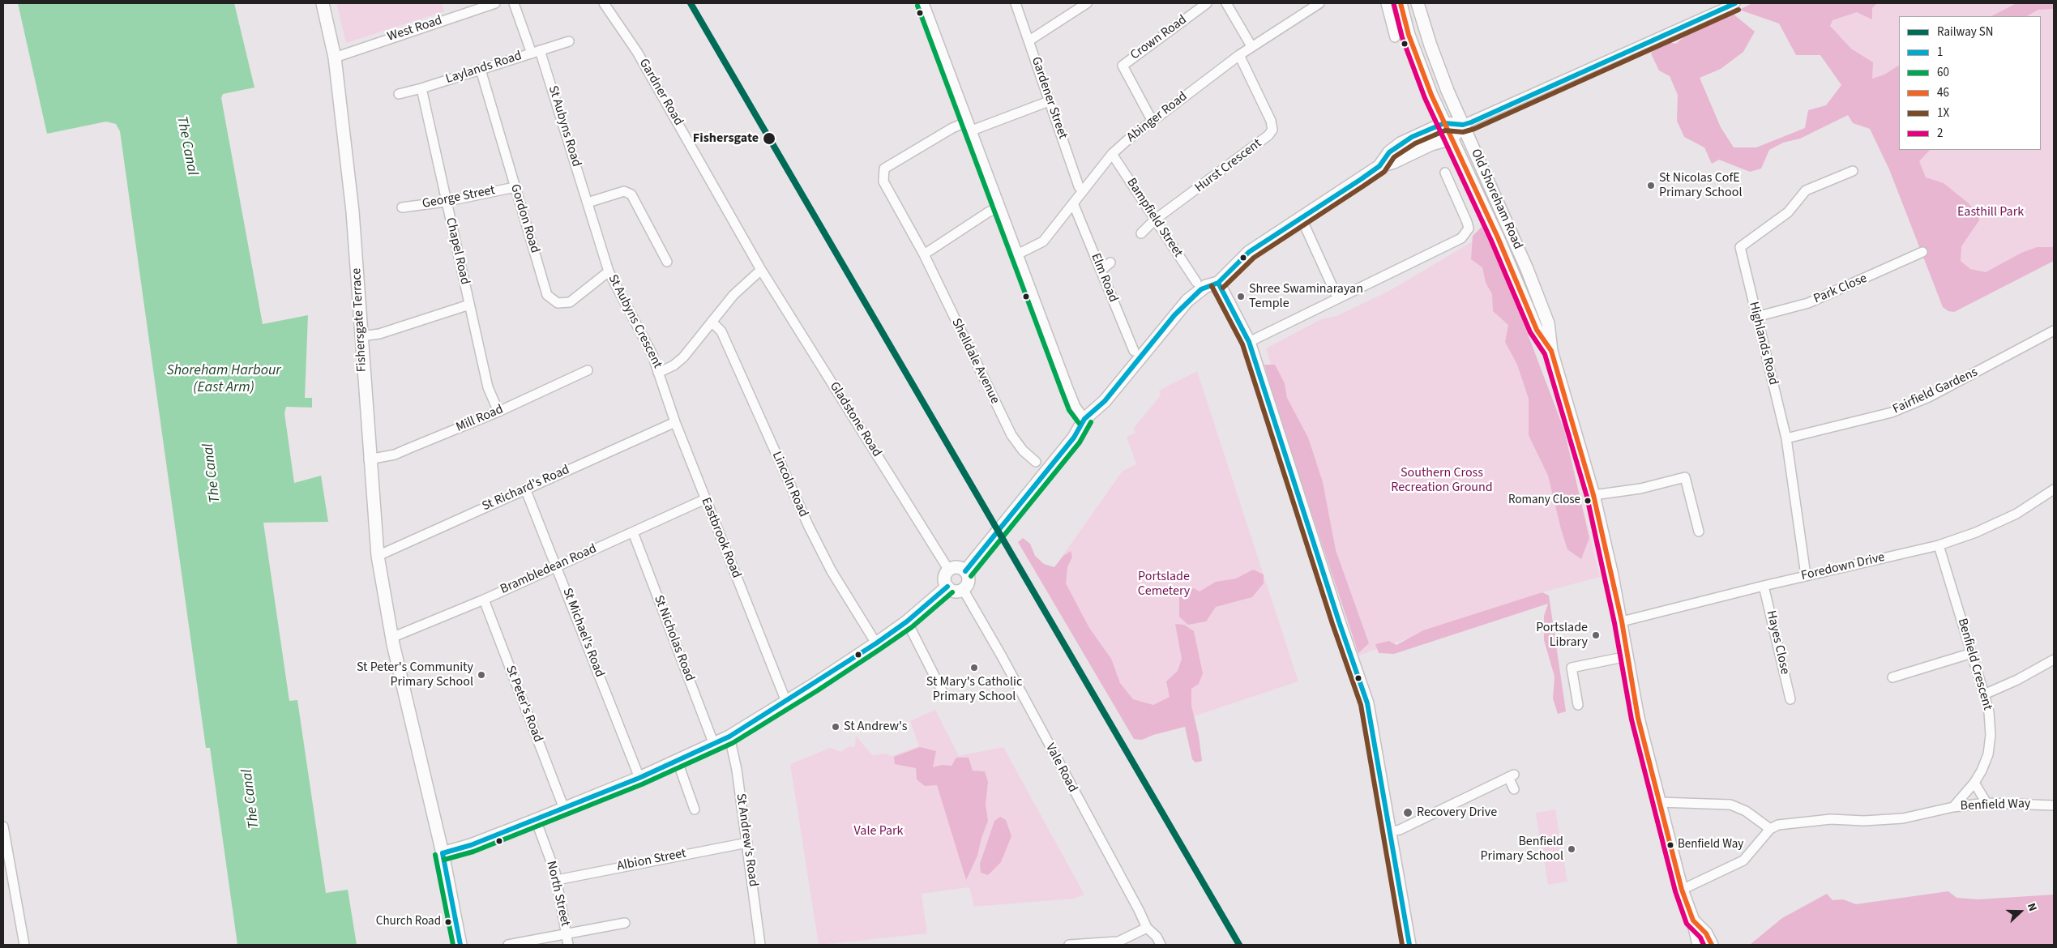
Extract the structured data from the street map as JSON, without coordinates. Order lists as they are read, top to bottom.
{
  "streets": {
    "main road": ["Old Shoreham Road", "Fishersgate Terrace"],
    "street": [
      "West Road",
      "Crown Road",
      "Laylands Road",
      "Gardner Road",
      "Gardener Street",
      "Abinger Road",
      "St Aubyns Road",
      "Hurst Crescent",
      "George Street",
      "Bampfield Street",
      "Gordon Road",
      "Chapel Road",
      "Elm Road",
      "Park Close",
      "St Aubyns Crescent",
      "Highlands Road",
      "Shelldale Avenue",
      "Fairfield Gardens",
      "Mill Road",
      "Gladstone Road",
      "Lincoln Road",
      "St Richard's Road",
      "Eastbrook Road",
      "Foredown Drive",
      "Brambledean Road",
      "St Michael's Road",
      "St Nicholas Road",
      "Hayes Close",
      "Benfield Crescent",
      "St Peter's Road",
      "Vale Road",
      "Benfield Way",
      "St Andrew's Road",
      "Albion Street",
      "North Street"
    ]
  },
  "crossings": [
    ["West Road", "Fishersgate Terrace"],
    ["Crown Road", "Abinger Road"],
    ["Laylands Road", "St Aubyns Road"],
    ["Laylands Road", "Gordon Road"],
    ["Laylands Road", "Chapel Road"],
    ["Gardner Road", "St Aubyns Crescent"],
    ["Gardner Road", "Gladstone Road"],
    ["Gardener Street", "Abinger Road"],
    ["Abinger Road", "Hurst Crescent"],
    ["Abinger Road", "Bampfield Street"],
    ["Abinger Road", "Elm Road"],
    ["St Aubyns Road", "St Aubyns Crescent"],
    ["Hurst Crescent", "Bampfield Street"],
    ["George Street", "Gordon Road"],
    ["George Street", "Chapel Road"],
    ["Old Shoreham Road", "Foredown Drive"],
    ["Gordon Road", "St Aubyns Crescent"],
    ["Chapel Road", "Mill Road"],
    ["Park Close", "Highlands Road"],
    ["Fishersgate Terrace", "Mill Road"],
    ["Fishersgate Terrace", "St Richard's Road"],
    ["Fishersgate Terrace", "Brambledean Road"],
    ["St Aubyns Crescent", "Gladstone Road"],
    ["St Aubyns Crescent", "Lincoln Road"],
    ["St Aubyns Crescent", "Eastbrook Road"],
    ["Highlands Road", "Fairfield Gardens"],
    ["Highlands Road", "Foredown Drive"],
    ["Gladstone Road", "Vale Road"],
    ["St Richard's Road", "Eastbrook Road"],
    ["St Richard's Road", "St Michael's Road"],
    ["Eastbrook Road", "Brambledean Road"],
    ["Foredown Drive", "Hayes Close"],
    ["Foredown Drive", "Benfield Crescent"],
    ["Brambledean Road", "St Michael's Road"],
    ["Brambledean Road", "St Nicholas Road"],
    ["Brambledean Road", "St Peter's Road"],
    ["Benfield Crescent", "Benfield Way"],
    ["St Andrew's Road", "Albion Street"],
    ["Albion Street", "North Street"]
  ],
  "water": ["The Canal", "Shoreham Harbour (East Arm)"],
  "parks": [
    "Easthill Park",
    "Southern Cross Recreation Ground",
    "Portslade Cemetery",
    "Vale Park"
  ],
  "places": [
    "Fishersgate",
    "St Nicolas CofE Primary School",
    "Shree Swaminarayan Temple",
    "Romany Close",
    "Portslade Library",
    "St Mary's Catholic Primary School",
    "St Peter's Community Primary School",
    "St Andrew's",
    "Recovery Drive",
    "Benfield Way",
    "Benfield Primary School",
    "Church Road"
  ],
  "lines": [
    "rail line SN",
    "transit line 1",
    "transit line 46",
    "transit line 2",
    "transit line 60",
    "transit line 1X"
  ],
  "legend": [
    "Railway SN",
    "1",
    "60",
    "46",
    "1X",
    "2"
  ],
  "north": "right"
}
